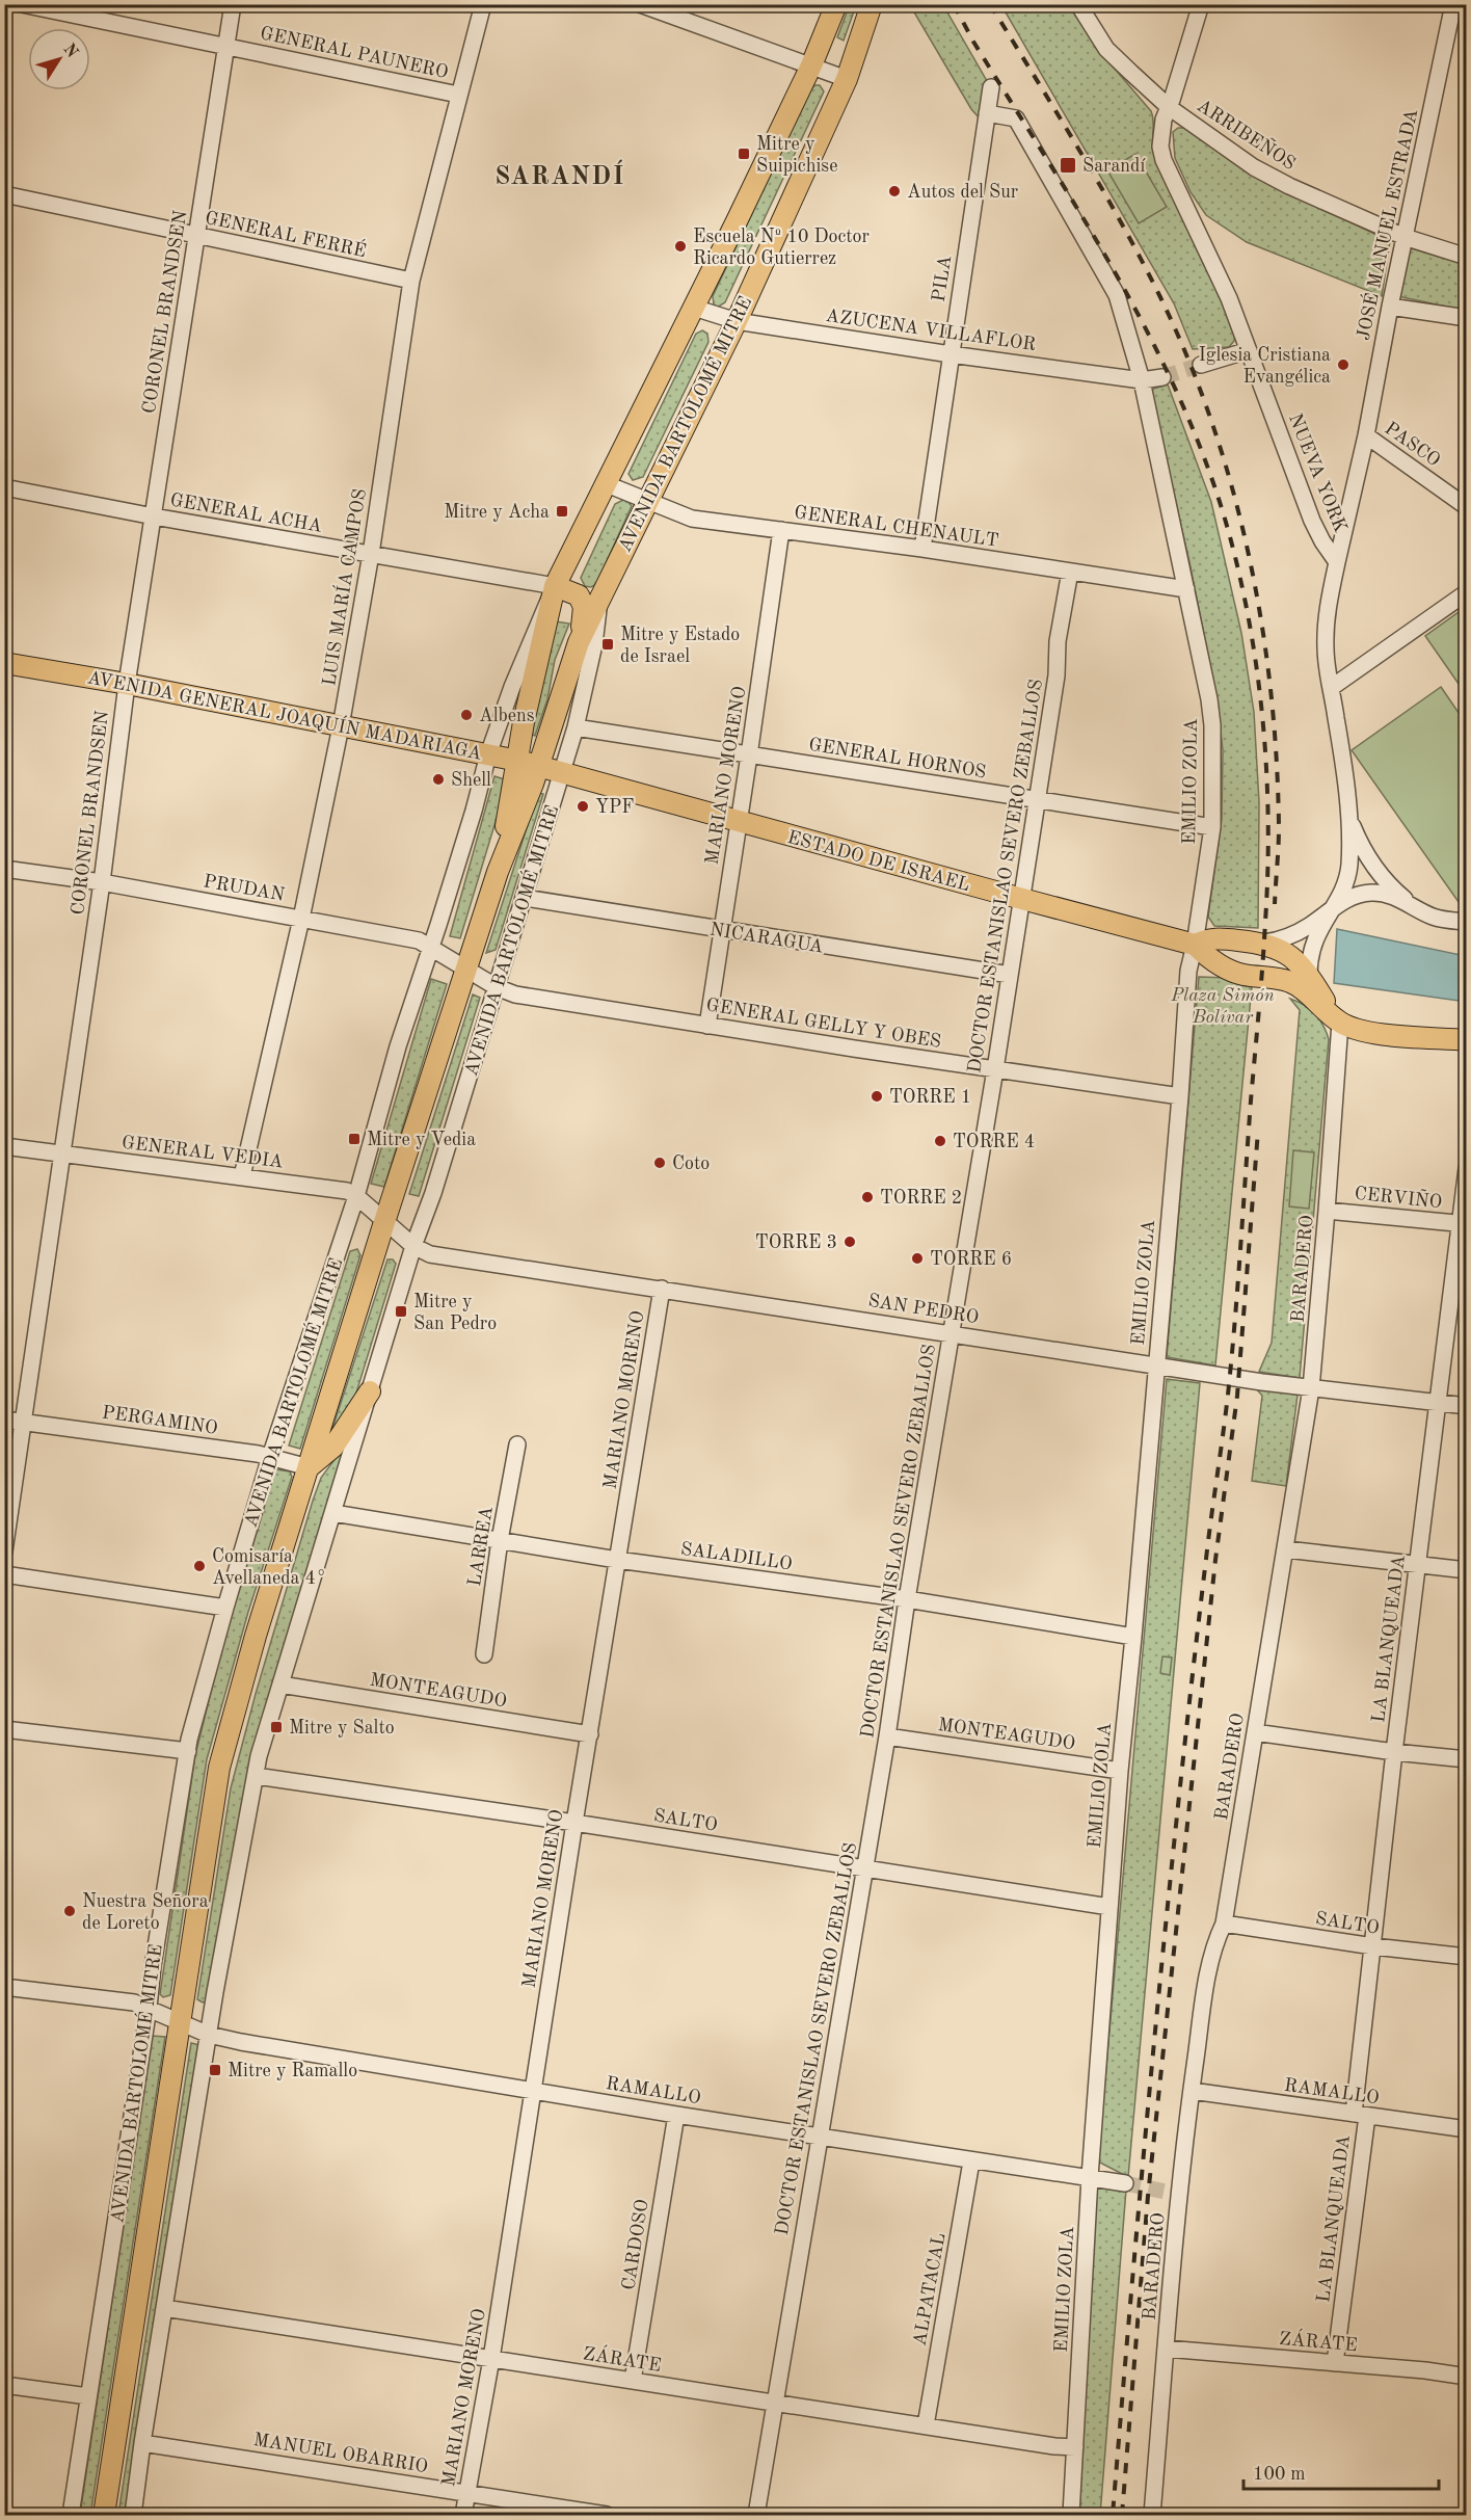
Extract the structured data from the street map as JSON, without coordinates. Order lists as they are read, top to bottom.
{
  "streets": {
    "main road": ["AVENIDA BARTOLOMÉ MITRE", "AVENIDA GENERAL JOAQUÍN MADARIAGA", "ESTADO DE ISRAEL"],
    "street": [
      "GENERAL PAUNERO",
      "ARRIBEÑOS",
      "JOSÉ MANUEL ESTRADA",
      "GENERAL FERRÉ",
      "PILA",
      "CORONEL BRANDSEN",
      "AZUCENA VILLAFLOR",
      "PASCO",
      "NUEVA YORK",
      "GENERAL ACHA",
      "GENERAL CHENAULT",
      "LUIS MARÍA CAMPOS",
      "GENERAL HORNOS",
      "MARIANO MORENO",
      "EMILIO ZOLA",
      "DOCTOR ESTANISLAO SEVERO ZEBALLOS",
      "PRUDAN",
      "NICARAGUA",
      "GENERAL GELLY Y OBES",
      "GENERAL VEDIA",
      "CERVIÑO",
      "BARADERO",
      "SAN PEDRO",
      "PERGAMINO",
      "LARREA",
      "SALADILLO",
      "LA BLANQUEADA",
      "MONTEAGUDO",
      "SALTO",
      "RAMALLO",
      "CARDOSO",
      "ALPATACAL",
      "ZÁRATE",
      "MANUEL OBARRIO"
    ]
  },
  "crossings": [
    ["GENERAL PAUNERO", "CORONEL BRANDSEN"],
    ["GENERAL PAUNERO", "LUIS MARÍA CAMPOS"],
    ["ARRIBEÑOS", "JOSÉ MANUEL ESTRADA"],
    ["ARRIBEÑOS", "NUEVA YORK"],
    ["JOSÉ MANUEL ESTRADA", "PASCO"],
    ["JOSÉ MANUEL ESTRADA", "NUEVA YORK"],
    ["GENERAL FERRÉ", "CORONEL BRANDSEN"],
    ["GENERAL FERRÉ", "LUIS MARÍA CAMPOS"],
    ["PILA", "AZUCENA VILLAFLOR"],
    ["PILA", "GENERAL CHENAULT"],
    ["PILA", "EMILIO ZOLA"],
    ["CORONEL BRANDSEN", "GENERAL ACHA"],
    ["CORONEL BRANDSEN", "AVENIDA GENERAL JOAQUÍN MADARIAGA"],
    ["CORONEL BRANDSEN", "PRUDAN"],
    ["CORONEL BRANDSEN", "GENERAL VEDIA"],
    ["CORONEL BRANDSEN", "PERGAMINO"],
    ["AZUCENA VILLAFLOR", "AVENIDA BARTOLOMÉ MITRE"],
    ["AZUCENA VILLAFLOR", "EMILIO ZOLA"],
    ["AVENIDA BARTOLOMÉ MITRE", "GENERAL ACHA"],
    ["AVENIDA BARTOLOMÉ MITRE", "GENERAL CHENAULT"],
    ["AVENIDA BARTOLOMÉ MITRE", "AVENIDA GENERAL JOAQUÍN MADARIAGA"],
    ["AVENIDA BARTOLOMÉ MITRE", "GENERAL HORNOS"],
    ["AVENIDA BARTOLOMÉ MITRE", "ESTADO DE ISRAEL"],
    ["AVENIDA BARTOLOMÉ MITRE", "PRUDAN"],
    ["AVENIDA BARTOLOMÉ MITRE", "NICARAGUA"],
    ["AVENIDA BARTOLOMÉ MITRE", "GENERAL GELLY Y OBES"],
    ["AVENIDA BARTOLOMÉ MITRE", "GENERAL VEDIA"],
    ["AVENIDA BARTOLOMÉ MITRE", "SAN PEDRO"],
    ["AVENIDA BARTOLOMÉ MITRE", "PERGAMINO"],
    ["AVENIDA BARTOLOMÉ MITRE", "SALADILLO"],
    ["AVENIDA BARTOLOMÉ MITRE", "MONTEAGUDO"],
    ["AVENIDA BARTOLOMÉ MITRE", "SALTO"],
    ["AVENIDA BARTOLOMÉ MITRE", "RAMALLO"],
    ["AVENIDA BARTOLOMÉ MITRE", "ZÁRATE"],
    ["AVENIDA BARTOLOMÉ MITRE", "MANUEL OBARRIO"],
    ["NUEVA YORK", "ESTADO DE ISRAEL"],
    ["GENERAL ACHA", "LUIS MARÍA CAMPOS"],
    ["GENERAL CHENAULT", "MARIANO MORENO"],
    ["GENERAL CHENAULT", "EMILIO ZOLA"],
    ["GENERAL CHENAULT", "DOCTOR ESTANISLAO SEVERO ZEBALLOS"],
    ["LUIS MARÍA CAMPOS", "AVENIDA GENERAL JOAQUÍN MADARIAGA"],
    ["LUIS MARÍA CAMPOS", "PRUDAN"],
    ["LUIS MARÍA CAMPOS", "GENERAL VEDIA"],
    ["AVENIDA GENERAL JOAQUÍN MADARIAGA", "ESTADO DE ISRAEL"],
    ["GENERAL HORNOS", "MARIANO MORENO"],
    ["GENERAL HORNOS", "EMILIO ZOLA"],
    ["GENERAL HORNOS", "DOCTOR ESTANISLAO SEVERO ZEBALLOS"],
    ["MARIANO MORENO", "ESTADO DE ISRAEL"],
    ["MARIANO MORENO", "NICARAGUA"],
    ["MARIANO MORENO", "GENERAL GELLY Y OBES"],
    ["MARIANO MORENO", "SAN PEDRO"],
    ["MARIANO MORENO", "SALADILLO"],
    ["MARIANO MORENO", "MONTEAGUDO"],
    ["MARIANO MORENO", "SALTO"],
    ["MARIANO MORENO", "RAMALLO"],
    ["MARIANO MORENO", "ZÁRATE"],
    ["MARIANO MORENO", "MANUEL OBARRIO"],
    ["EMILIO ZOLA", "ESTADO DE ISRAEL"],
    ["EMILIO ZOLA", "GENERAL GELLY Y OBES"],
    ["EMILIO ZOLA", "SAN PEDRO"],
    ["EMILIO ZOLA", "SALADILLO"],
    ["EMILIO ZOLA", "MONTEAGUDO"],
    ["EMILIO ZOLA", "SALTO"],
    ["EMILIO ZOLA", "RAMALLO"],
    ["EMILIO ZOLA", "ZÁRATE"],
    ["ESTADO DE ISRAEL", "DOCTOR ESTANISLAO SEVERO ZEBALLOS"],
    ["ESTADO DE ISRAEL", "BARADERO"],
    ["DOCTOR ESTANISLAO SEVERO ZEBALLOS", "NICARAGUA"],
    ["DOCTOR ESTANISLAO SEVERO ZEBALLOS", "GENERAL GELLY Y OBES"],
    ["DOCTOR ESTANISLAO SEVERO ZEBALLOS", "SAN PEDRO"],
    ["DOCTOR ESTANISLAO SEVERO ZEBALLOS", "SALADILLO"],
    ["DOCTOR ESTANISLAO SEVERO ZEBALLOS", "MONTEAGUDO"],
    ["DOCTOR ESTANISLAO SEVERO ZEBALLOS", "SALTO"],
    ["DOCTOR ESTANISLAO SEVERO ZEBALLOS", "RAMALLO"],
    ["DOCTOR ESTANISLAO SEVERO ZEBALLOS", "ZÁRATE"],
    ["PRUDAN", "GENERAL GELLY Y OBES"],
    ["CERVIÑO", "BARADERO"],
    ["CERVIÑO", "LA BLANQUEADA"],
    ["BARADERO", "SAN PEDRO"],
    ["BARADERO", "SALTO"],
    ["BARADERO", "RAMALLO"],
    ["BARADERO", "ZÁRATE"],
    ["SAN PEDRO", "LA BLANQUEADA"],
    ["LARREA", "SALADILLO"],
    ["LA BLANQUEADA", "SALTO"],
    ["LA BLANQUEADA", "RAMALLO"],
    ["LA BLANQUEADA", "ZÁRATE"],
    ["RAMALLO", "CARDOSO"],
    ["RAMALLO", "ALPATACAL"],
    ["CARDOSO", "ZÁRATE"],
    ["ALPATACAL", "ZÁRATE"]
  ],
  "districts": ["SARANDÍ"],
  "parks": ["Plaza Simón Bolívar"],
  "places": {
    "transit": [
      "Mitre y Suipichise",
      "Sarandí",
      "Mitre y Acha",
      "Mitre y Estado de Israel",
      "Mitre y Vedia",
      "Mitre y San Pedro",
      "Mitre y Salto",
      "Mitre y Ramallo"
    ],
    "other": [
      "Autos del Sur",
      "Escuela Nº 10 Doctor Ricardo Gutierrez",
      "Iglesia Cristiana Evangélica",
      "Albens",
      "Shell",
      "YPF",
      "TORRE 1",
      "TORRE 4",
      "Coto",
      "TORRE 2",
      "TORRE 3",
      "TORRE 6",
      "Comisaría Avellaneda 4°",
      "Nuestra Señora de Loreto"
    ]
  },
  "scale_bar": "100 m",
  "north": "top right"
}
